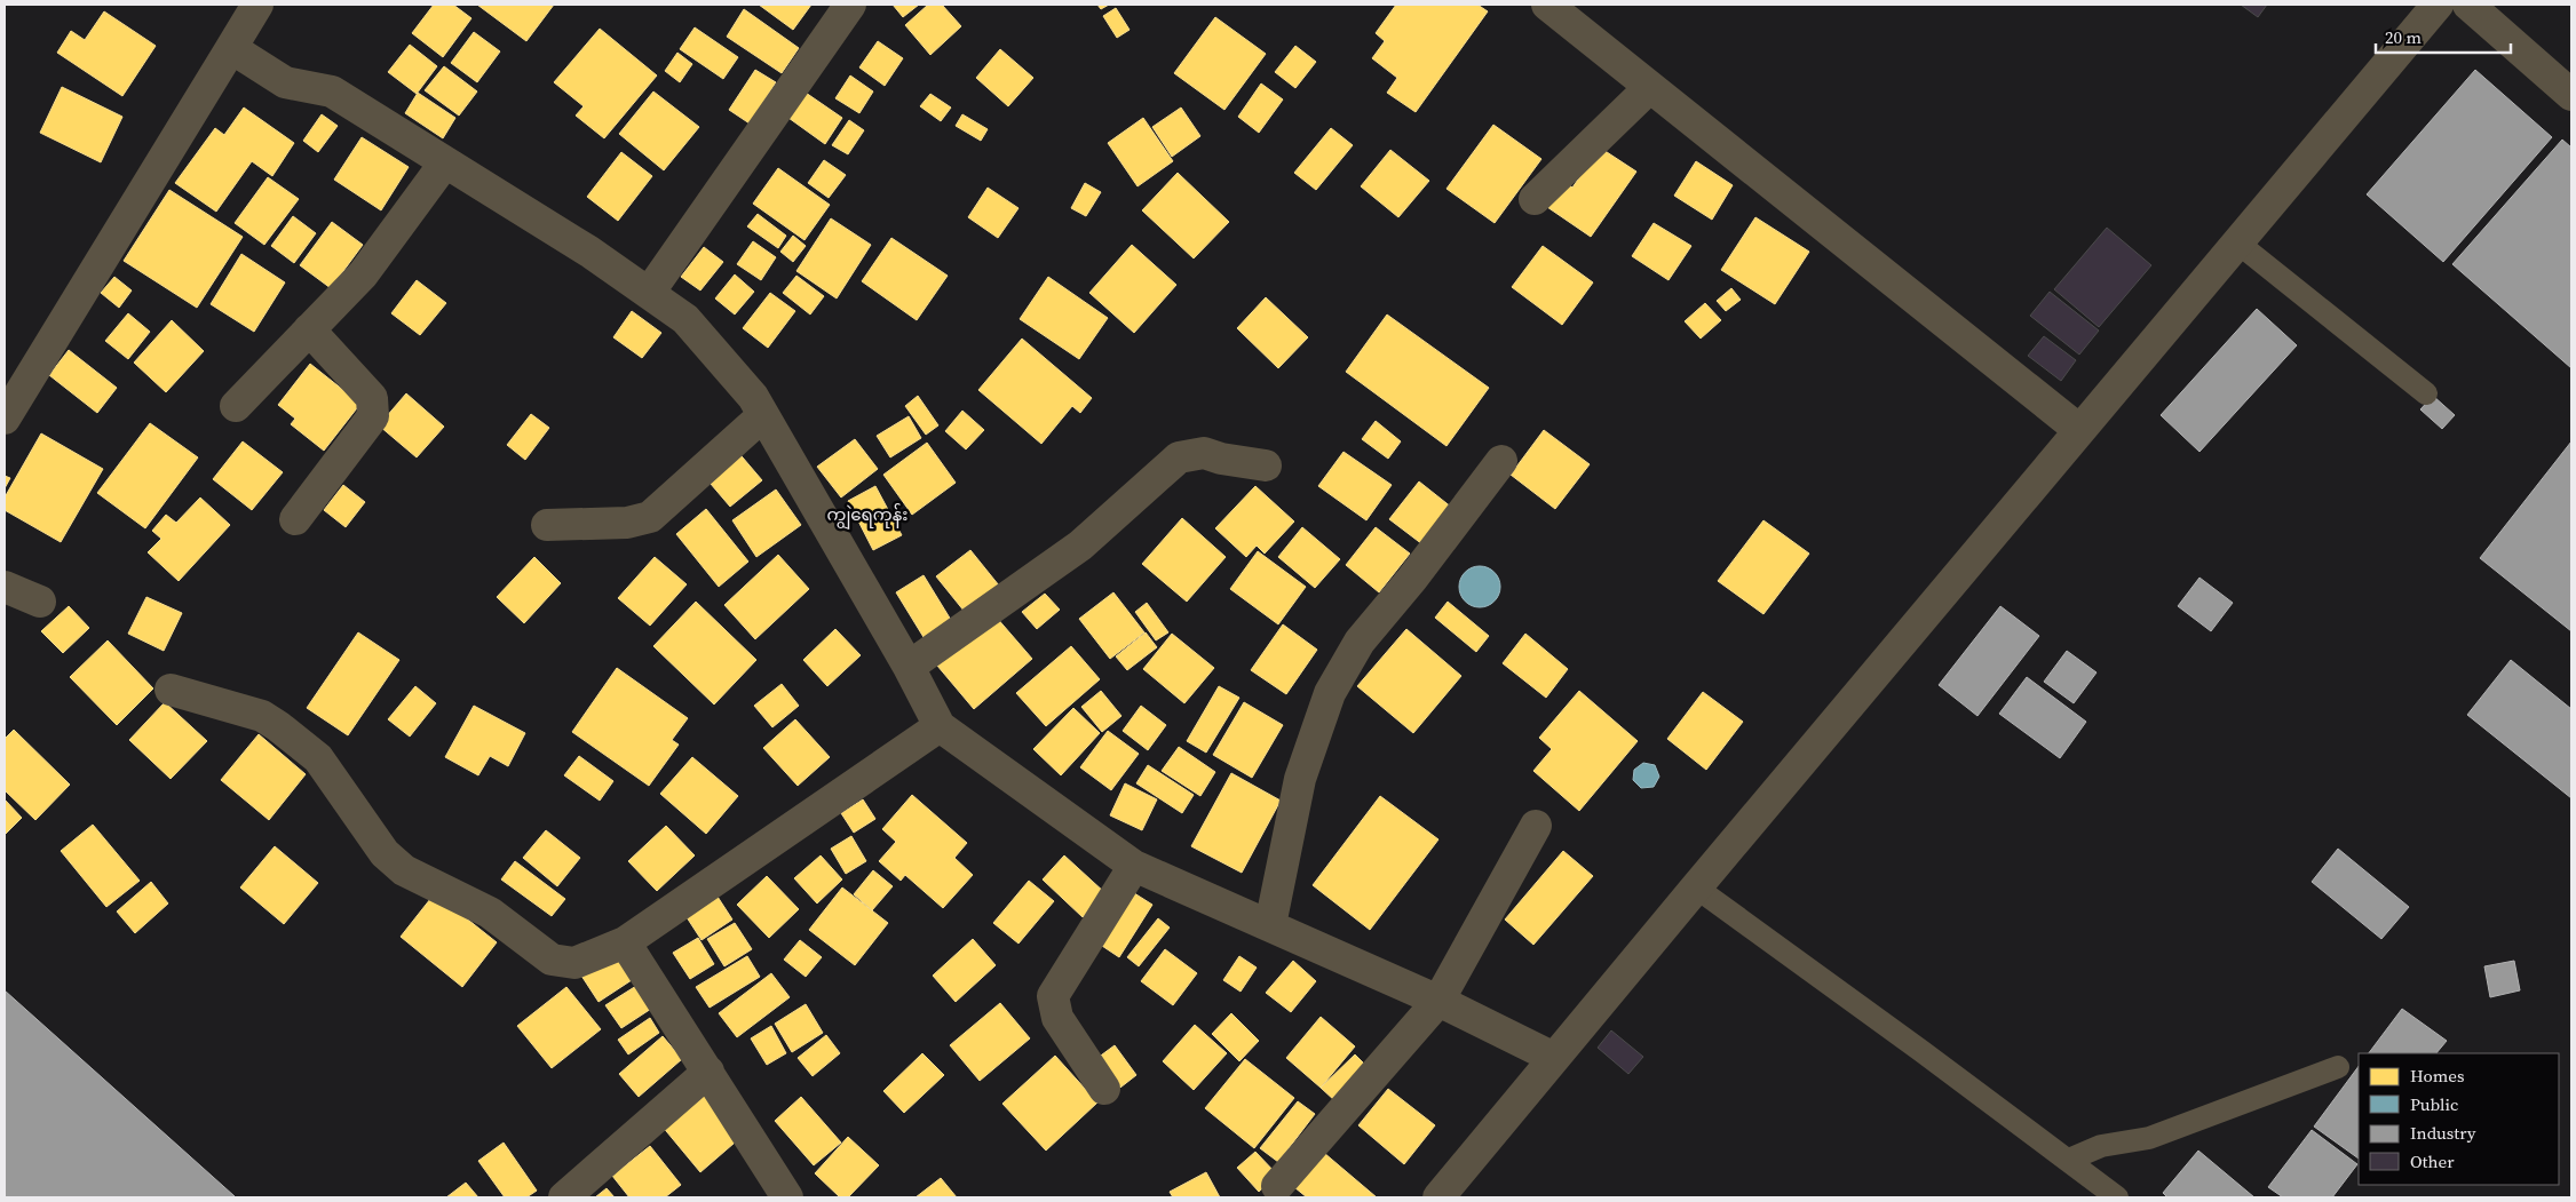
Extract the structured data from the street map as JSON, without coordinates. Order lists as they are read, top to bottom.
{
  "districts": ["ကျွဲရေကုန်း"],
  "legend": [
    "Homes",
    "Public",
    "Industry",
    "Other"
  ],
  "scale_bar": "20 m"
}
